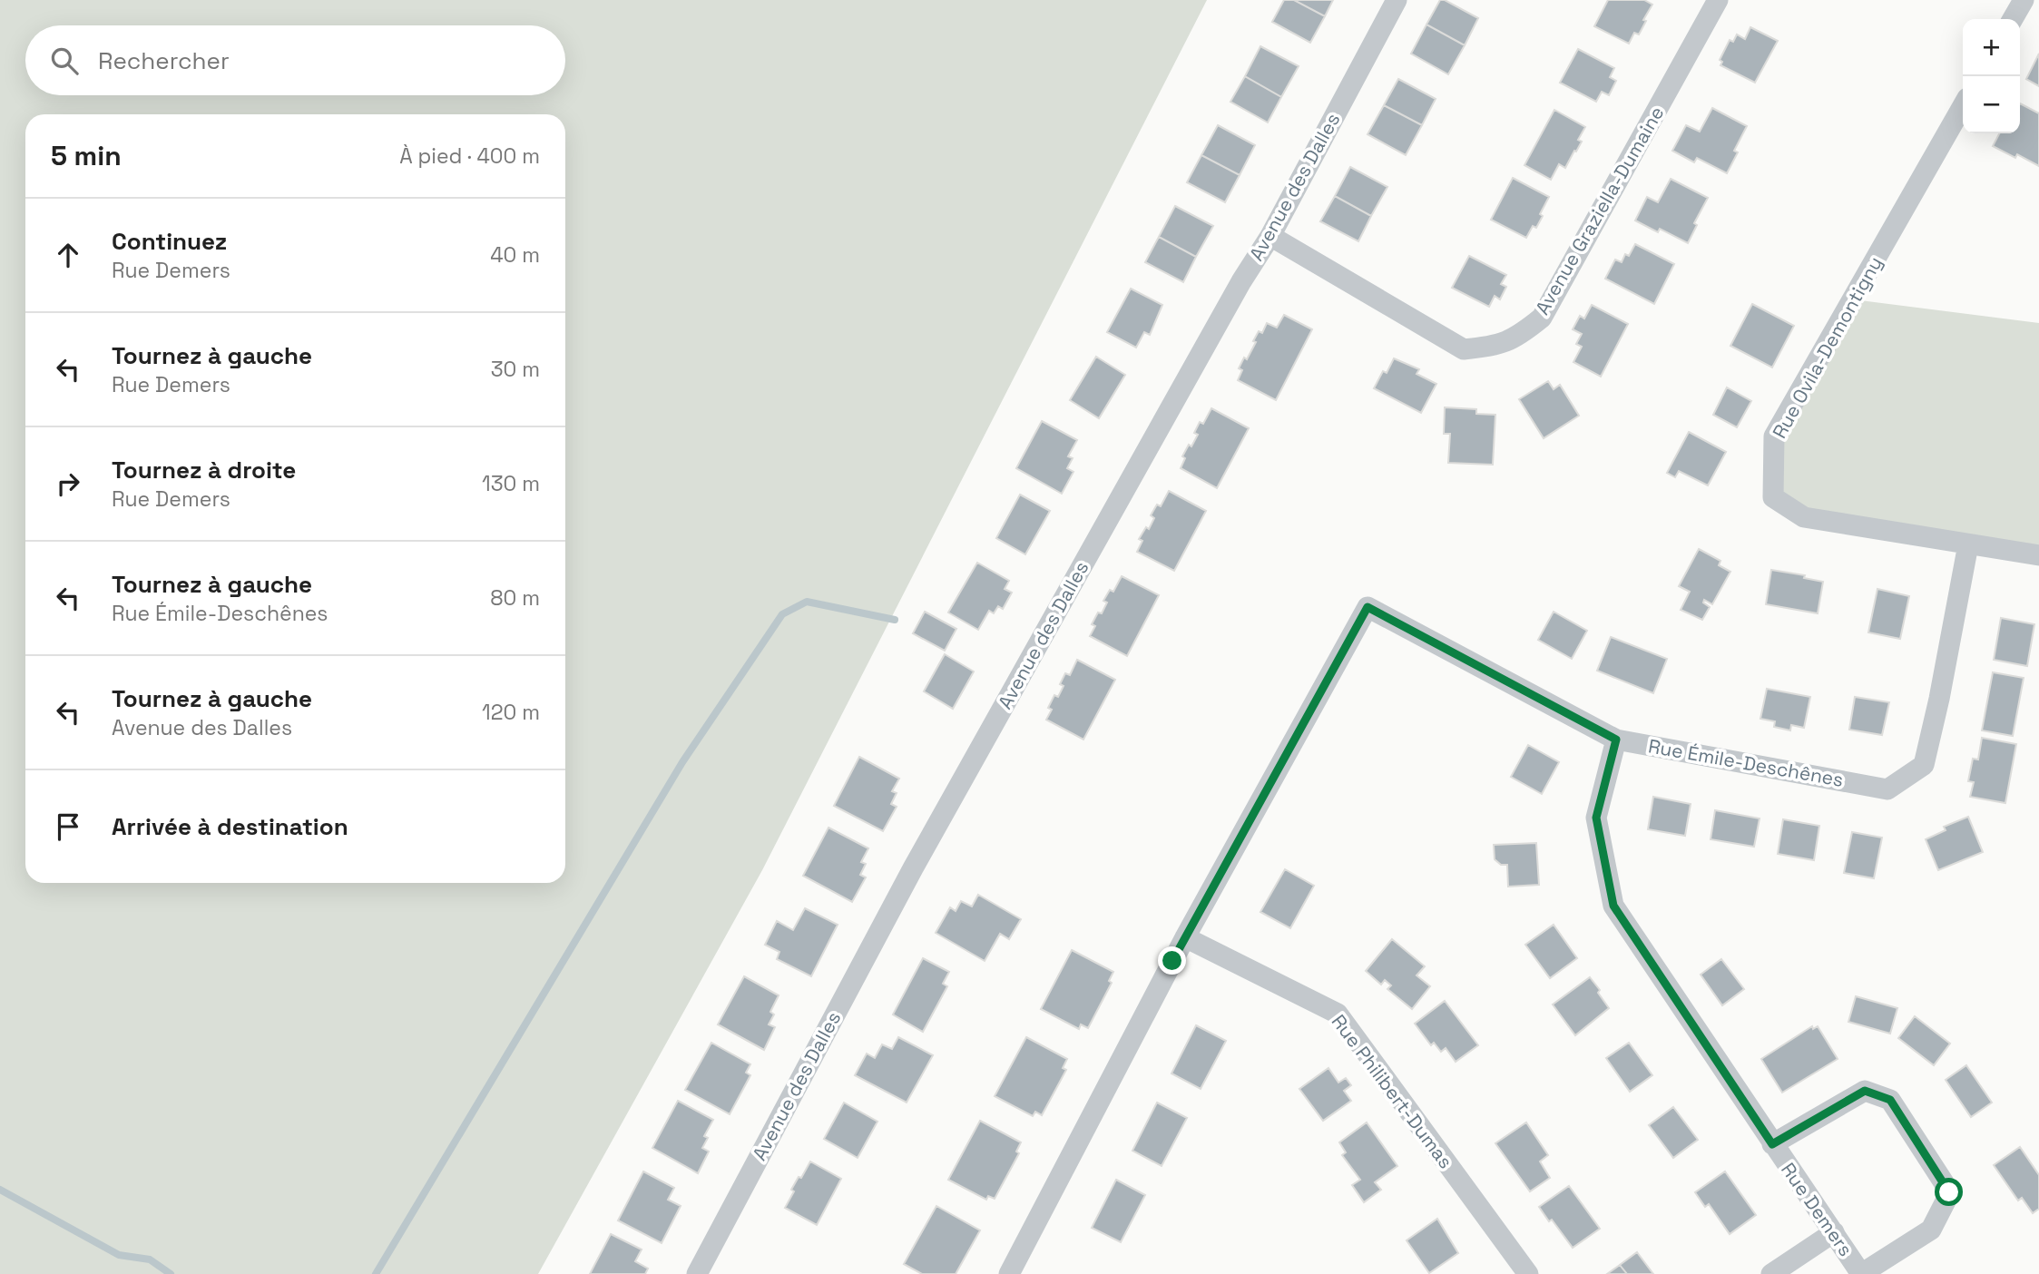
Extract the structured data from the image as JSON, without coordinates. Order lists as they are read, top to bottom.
{
  "streets": {
    "street": [
      "Avenue des Dalles",
      "Avenue Graziella-Dumaine",
      "Rue Ovila-Demontigny",
      "Rue Émile-Deschênes",
      "Rue Philibert-Dumas",
      "Rue Demers"
    ]
  },
  "crossings": [
    ["Avenue des Dalles", "Avenue Graziella-Dumaine"],
    ["Rue Ovila-Demontigny", "Rue Émile-Deschênes"],
    ["Rue Émile-Deschênes", "Rue Philibert-Dumas"],
    ["Rue Émile-Deschênes", "Rue Demers"]
  ],
  "page": {
    "map_buttons": ["+", "−"],
    "search": "Rechercher",
    "heading": ["5 min", "À pied · 400 m"],
    "list": [
      ["Continuez", "Rue Demers", "40 m"],
      ["Tournez à gauche", "Rue Demers", "30 m"],
      ["Tournez à droite", "Rue Demers", "130 m"],
      ["Tournez à gauche", "Rue Émile-Deschênes", "80 m"],
      ["Tournez à gauche", "Avenue des Dalles", "120 m"],
      "Arrivée à destination"
    ]
  }
}
